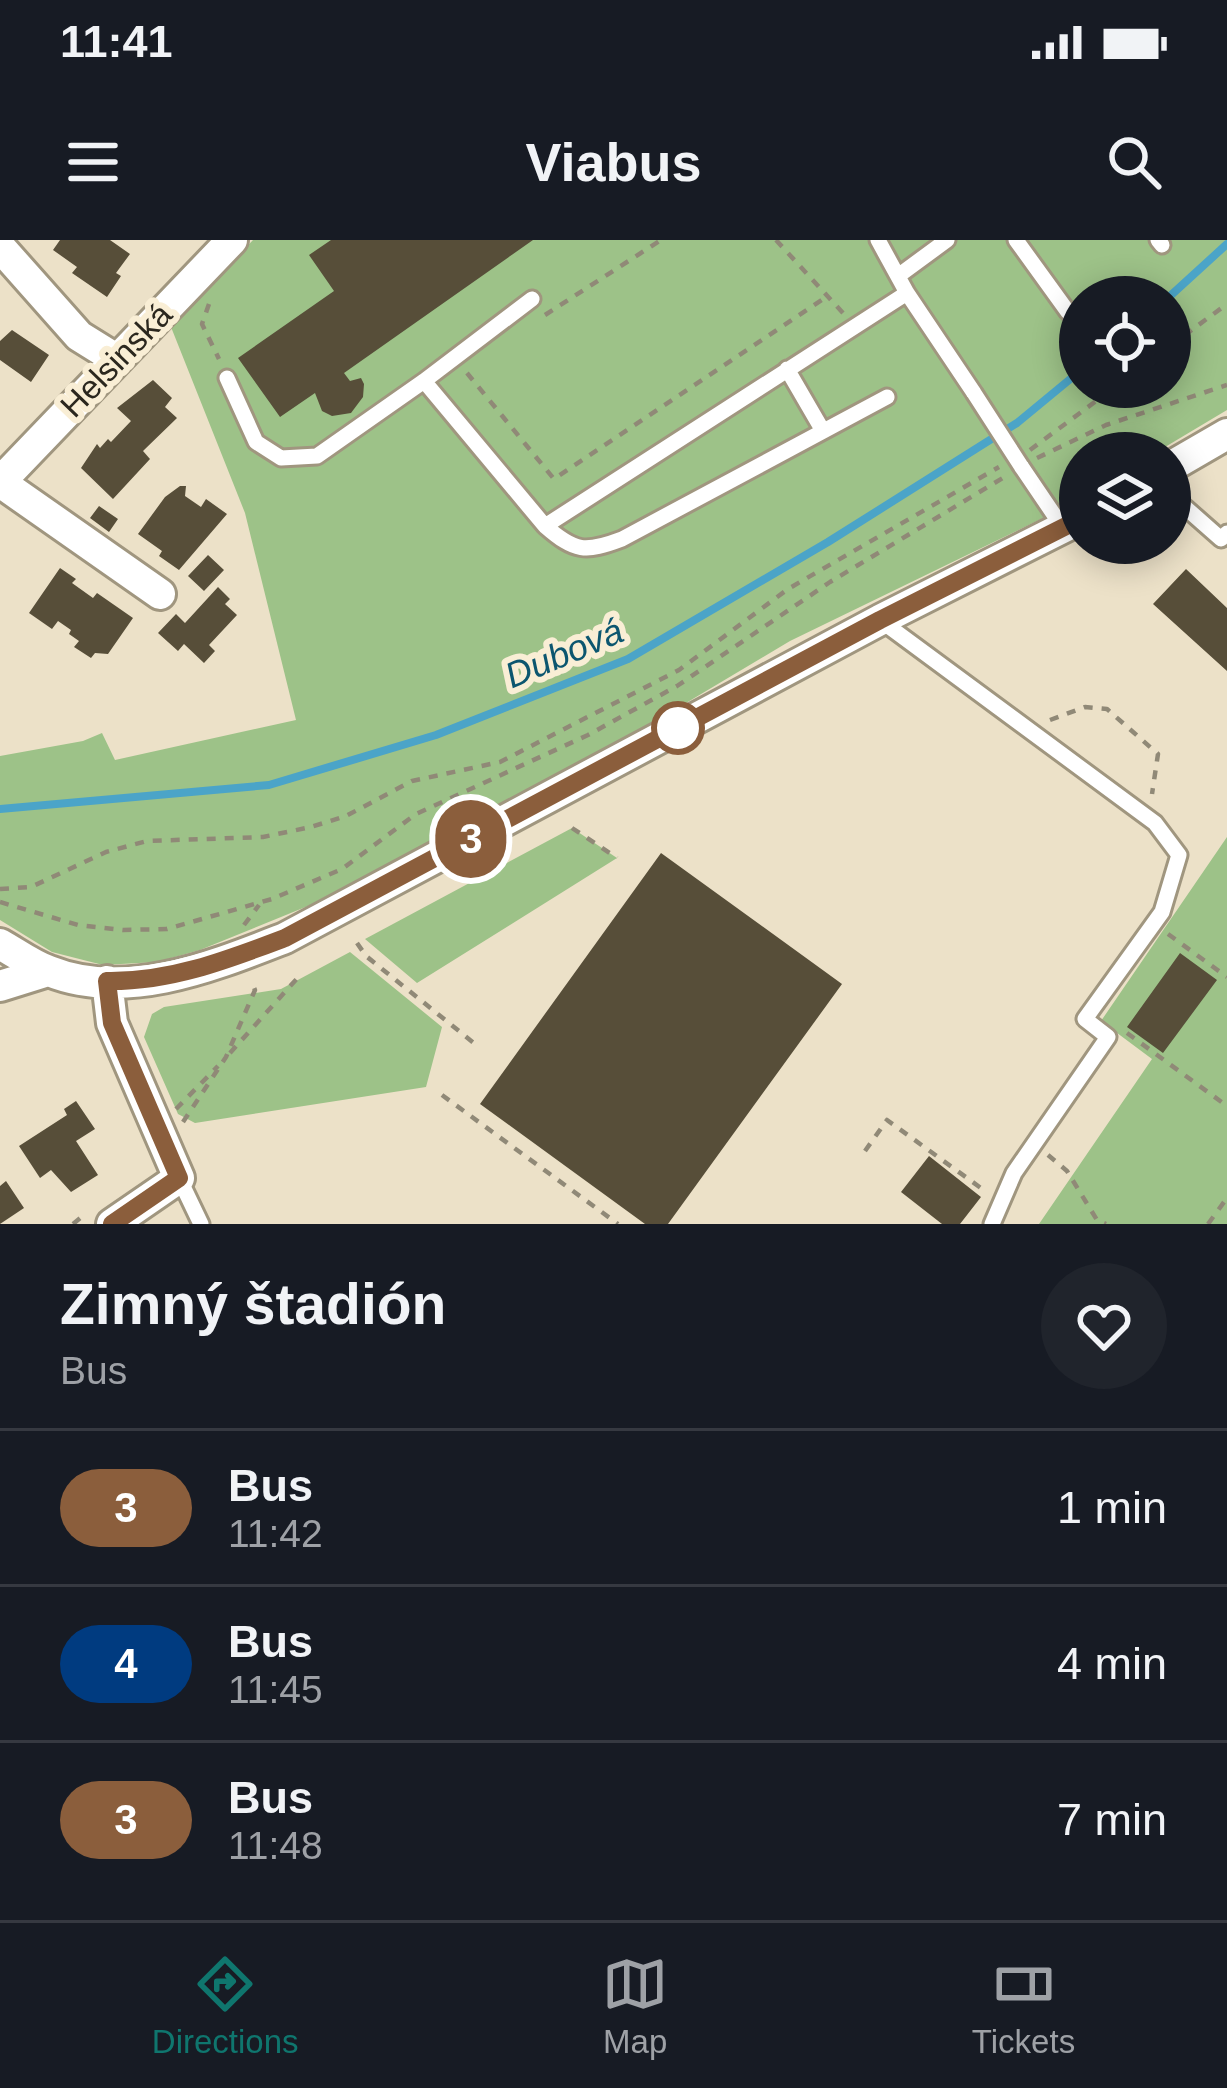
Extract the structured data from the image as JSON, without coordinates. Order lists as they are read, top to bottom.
{
  "streets": {
    "street": ["Helsinská"]
  },
  "water": ["Dubová"],
  "lines": ["bus line 3"],
  "page": {
    "status": "11:41",
    "header": "Viabus",
    "on_map": "3",
    "heading": ["Zimný štadión", "Bus"],
    "list": [
      {
        "mark": "3",
        "name": "Bus",
        "note": "11:42",
        "value": "1 min"
      },
      {
        "mark": "4",
        "name": "Bus",
        "note": "11:45",
        "value": "4 min"
      },
      {
        "mark": "3",
        "name": "Bus",
        "note": "11:48",
        "value": "7 min"
      }
    ],
    "tabs": ["Directions", "Map", "Tickets"]
  }
}
